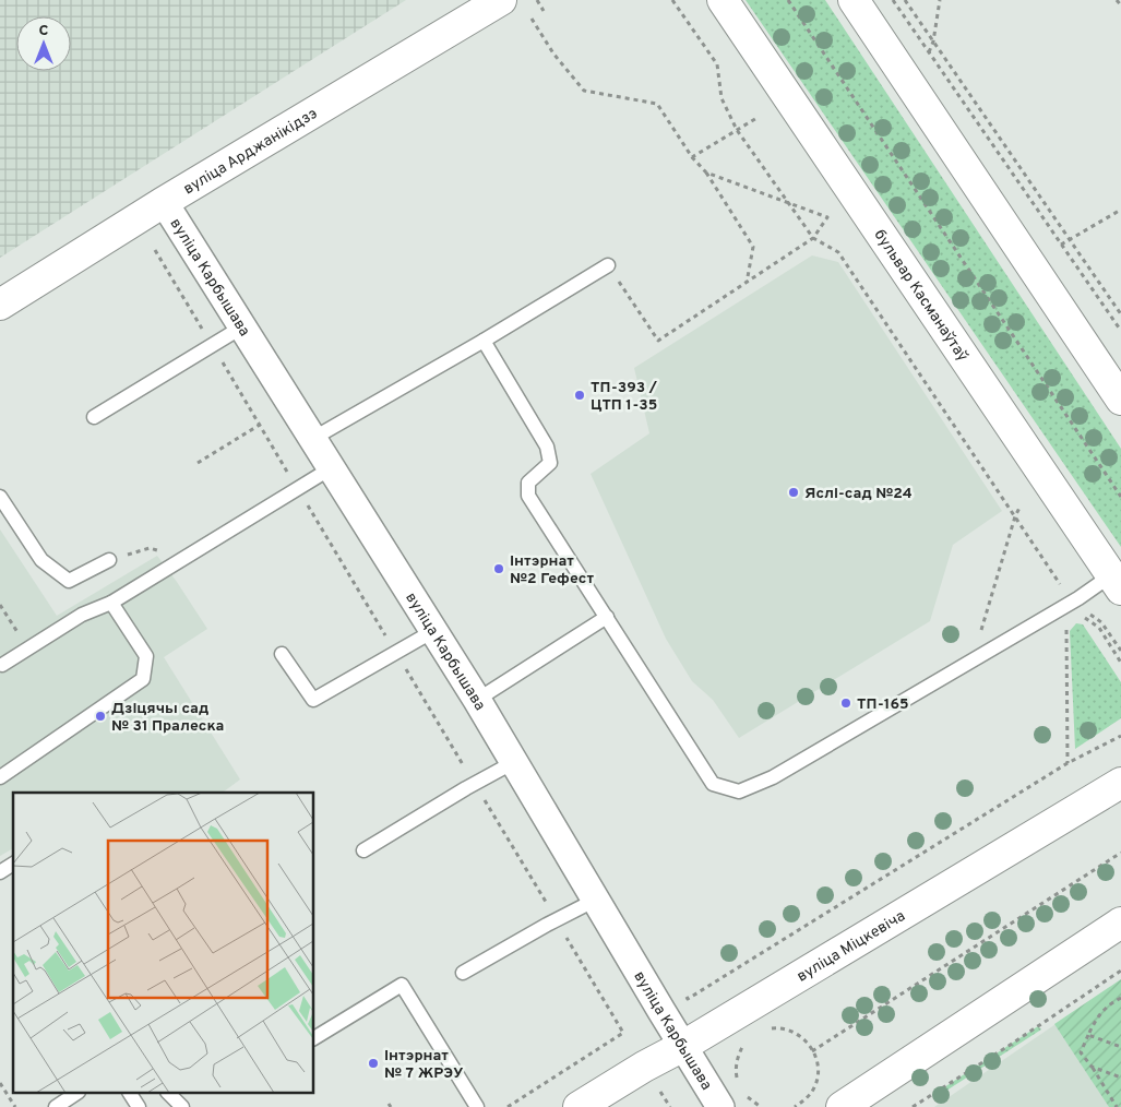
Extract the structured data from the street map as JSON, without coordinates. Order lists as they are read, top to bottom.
{
  "streets": {
    "main road": ["вуліца Арджанікідзэ", "бульвар Касманаўтаў", "вуліца Міцкевіча"],
    "street": ["вуліца Карбышава"]
  },
  "crossings": [
    ["вуліца Арджанікідзэ", "вуліца Карбышава"],
    ["вуліца Карбышава", "вуліца Міцкевіча"]
  ],
  "places": [
    "ТП-393 / ЦТП 1-35",
    "Яслі-сад №24",
    "Інтэрнат №2 Гефест",
    "ТП-165",
    "Дзіцячы сад № 31 Пралеска",
    "Інтэрнат № 7 ЖРЭУ"
  ],
  "north": "top"
}
